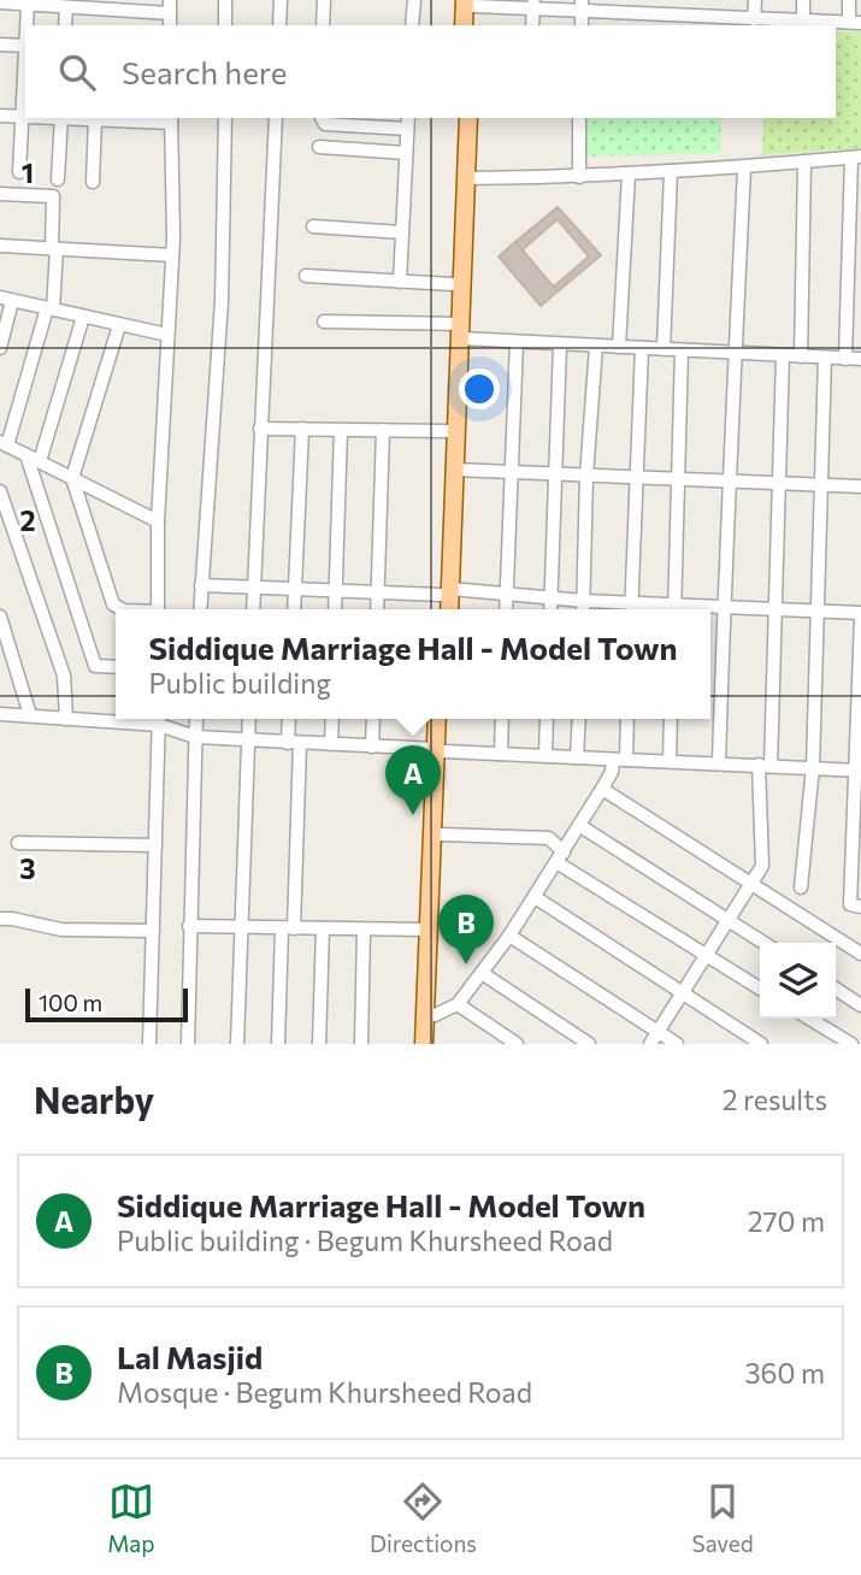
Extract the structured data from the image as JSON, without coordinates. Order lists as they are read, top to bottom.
{
  "scale_bar": "100 m",
  "page": {
    "search": "Search here",
    "popup": ["Siddique Marriage Hall - Model Town", "Public building"],
    "pins": ["A", "B"],
    "scale": "100 m",
    "heading": ["Nearby", "2 results"],
    "list": [
      {
        "mark": "A",
        "name": "Siddique Marriage Hall - Model Town",
        "note": "Public building · Begum Khursheed Road",
        "value": "270 m"
      },
      {
        "mark": "B",
        "name": "Lal Masjid",
        "note": "Mosque · Begum Khursheed Road",
        "value": "360 m"
      }
    ],
    "nav": ["Map", "Directions", "Saved"]
  },
  "grid": {
    "rows": ["1", "2", "3"]
  }
}
